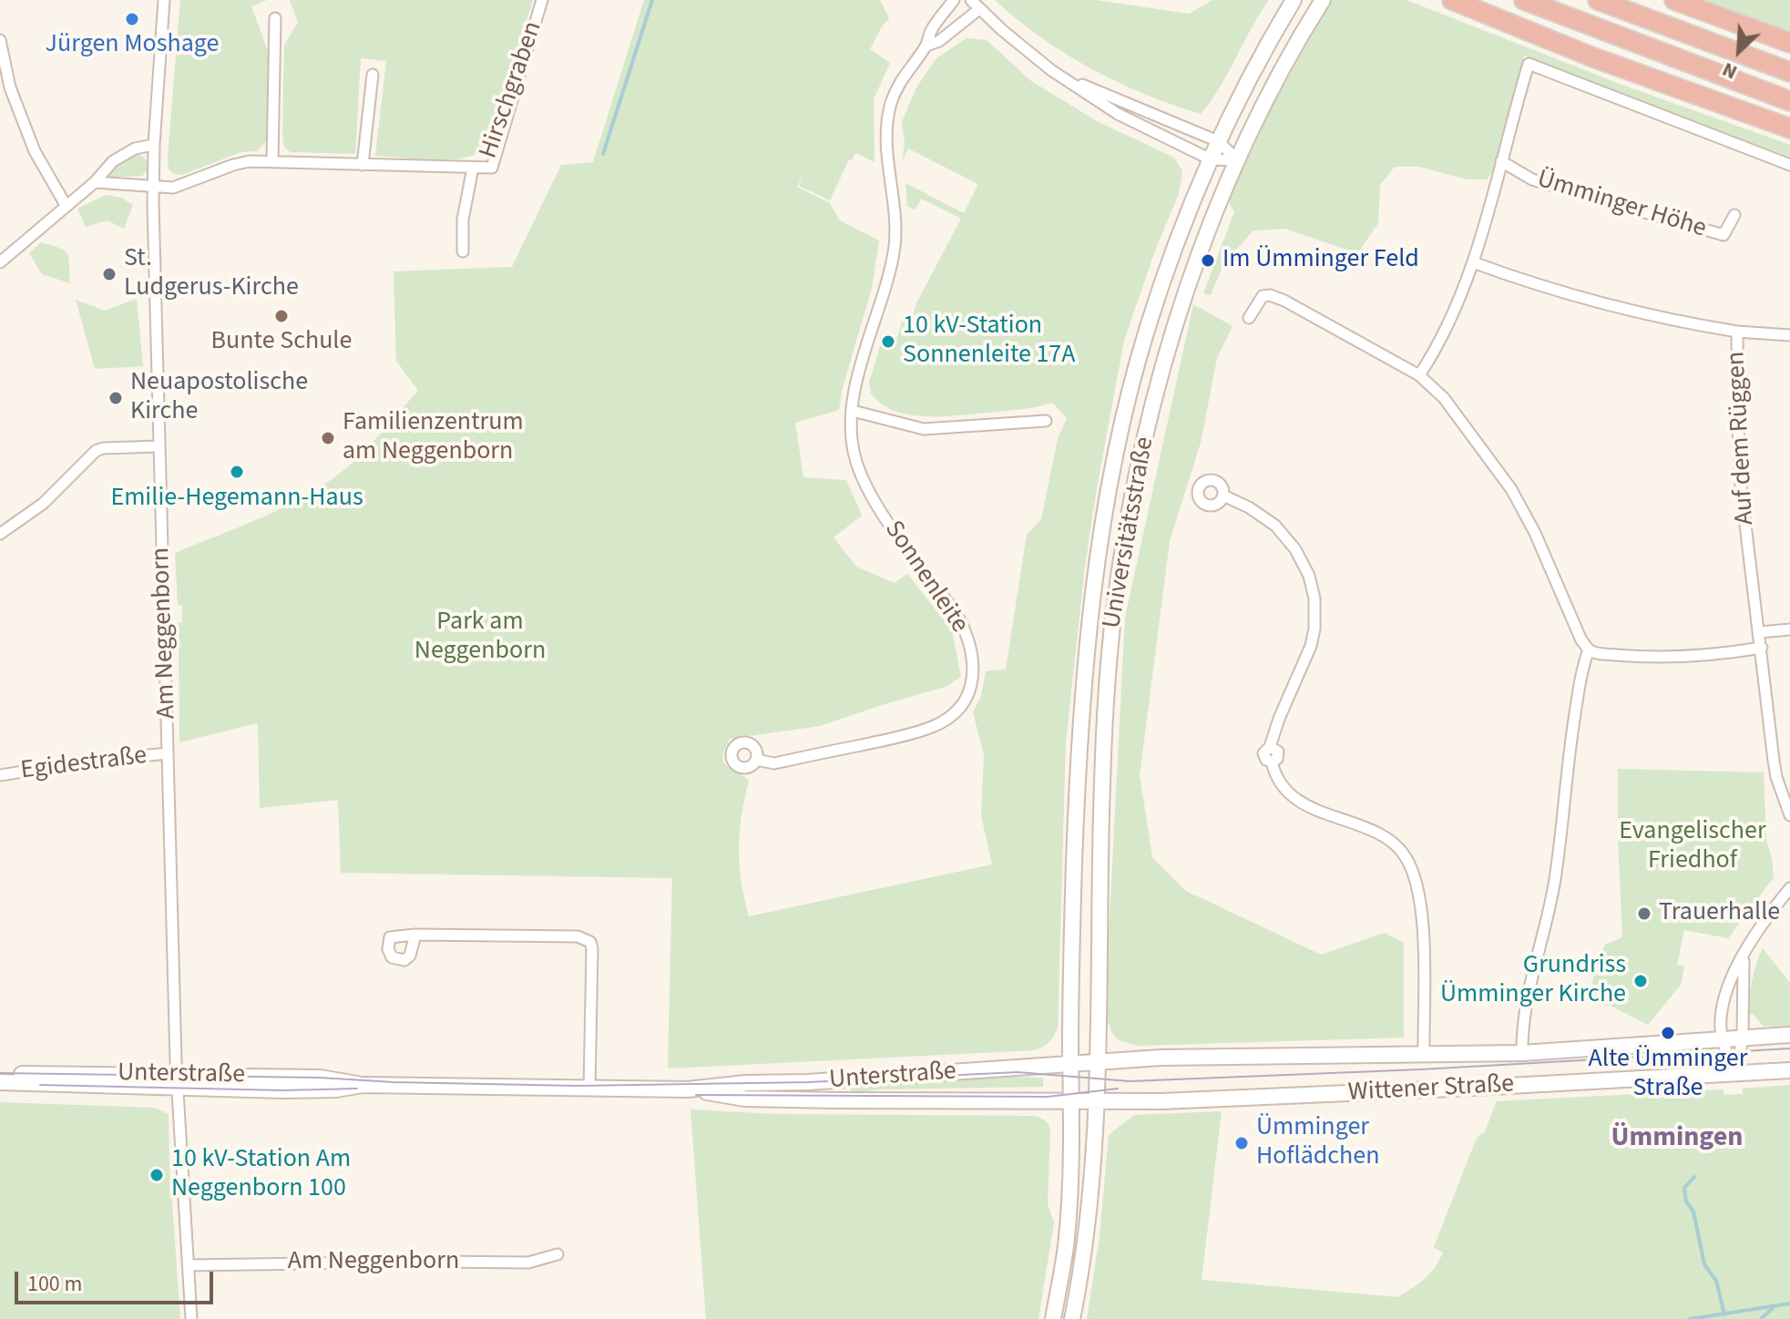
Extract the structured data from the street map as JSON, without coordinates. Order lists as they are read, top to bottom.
{
  "streets": {
    "main road": ["Universitätsstraße", "Unterstraße", "Wittener Straße"],
    "street": [
      "Hirschgraben",
      "Ümminger Höhe",
      "Auf dem Rüggen",
      "Sonnenleite",
      "Am Neggenborn",
      "Egidestraße"
    ]
  },
  "crossings": [
    ["Hirschgraben", "Am Neggenborn"],
    ["Universitätsstraße", "Unterstraße"],
    ["Universitätsstraße", "Wittener Straße"],
    ["Am Neggenborn", "Egidestraße"],
    ["Am Neggenborn", "Unterstraße"],
    ["Unterstraße", "Wittener Straße"]
  ],
  "districts": ["Ümmingen"],
  "parks": ["Park am Neggenborn", "Evangelischer Friedhof"],
  "places": [
    "Jürgen Moshage",
    "Im Ümminger Feld",
    "St. Ludgerus-Kirche",
    "Bunte Schule",
    "10 kV-Station Sonnenleite 17A",
    "Neuapostolische Kirche",
    "Familienzentrum am Neggenborn",
    "Emilie-Hegemann-Haus",
    "Trauerhalle",
    "Grundriss Ümminger Kirche",
    "Alte Ümminger Straße",
    "Ümminger Hoflädchen",
    "10 kV-Station Am Neggenborn 100"
  ],
  "scale_bar": "100 m",
  "north": "bottom left"
}
